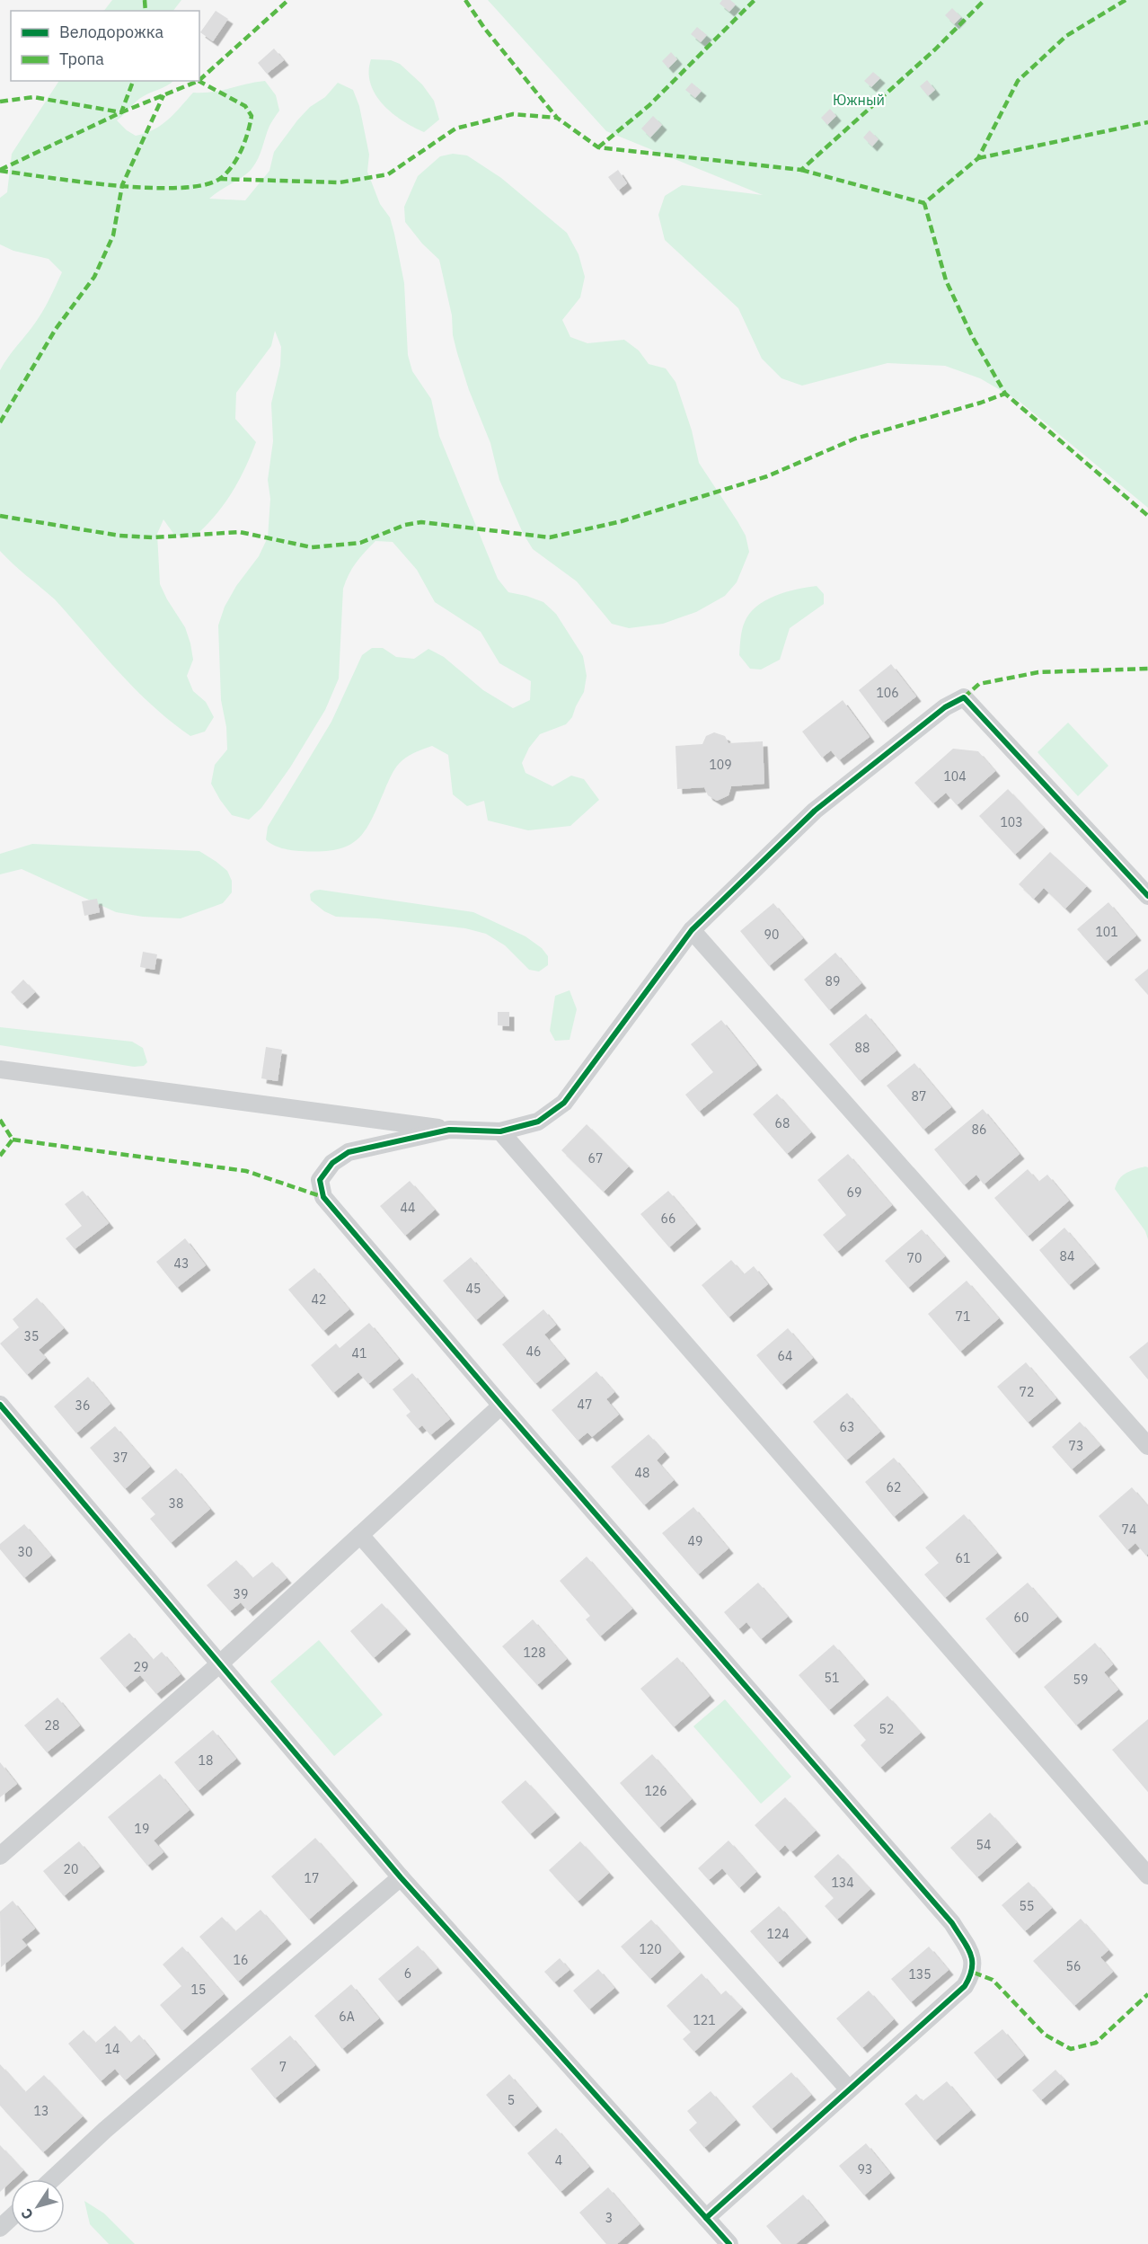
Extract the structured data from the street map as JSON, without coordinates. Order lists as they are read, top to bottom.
{
  "parks": ["Южный"],
  "house_numbers": [
    "106",
    "109",
    "104",
    "103",
    "101",
    "90",
    "89",
    "88",
    "87",
    "68",
    "86",
    "67",
    "69",
    "44",
    "66",
    "84",
    "70",
    "43",
    "45",
    "42",
    "71",
    "35",
    "46",
    "41",
    "64",
    "72",
    "47",
    "36",
    "63",
    "73",
    "37",
    "48",
    "62",
    "38",
    "74",
    "49",
    "30",
    "61",
    "39",
    "60",
    "128",
    "29",
    "51",
    "59",
    "28",
    "52",
    "18",
    "126",
    "19",
    "54",
    "20",
    "17",
    "134",
    "55",
    "124",
    "120",
    "16",
    "56",
    "6",
    "135",
    "15",
    "6А",
    "121",
    "14",
    "7",
    "5",
    "13",
    "4",
    "93",
    "3"
  ],
  "legend": ["Велодорожка", "Тропа"],
  "north": "bottom left"
}
